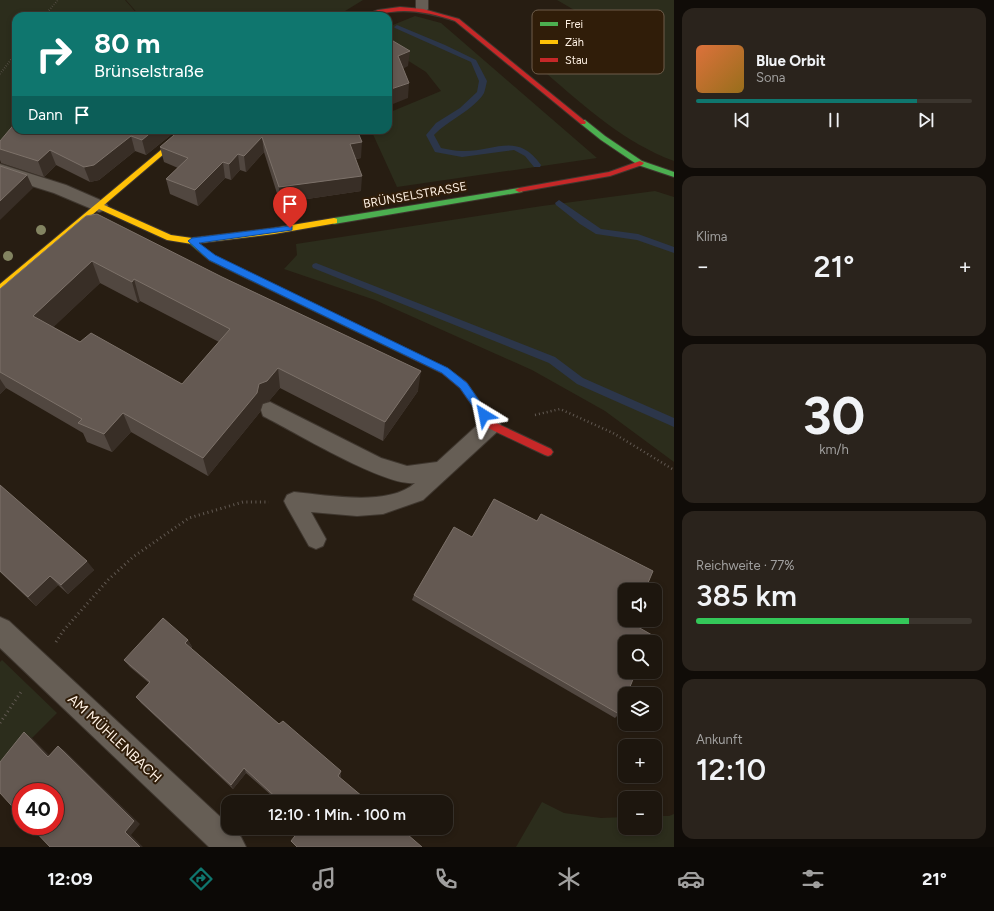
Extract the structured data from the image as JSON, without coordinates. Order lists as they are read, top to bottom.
{
  "streets": {
    "street": ["BRÜNSELSTRASSE", "AM MÜHLENBACH"]
  },
  "legend": ["Frei", "Zäh", "Stau"],
  "page": {
    "turn": ["80 m", "Brünselstraße"],
    "song": ["Blue Orbit", "Sona"],
    "then": "Dann",
    "tile": [
      "Klima",
      ["30", "km/h"],
      ["Reichweite · 77%", "385 km"],
      ["Ankunft", "12:10"]
    ],
    "heat": ["−", "21°", "+"],
    "map_buttons": ["+", "−"],
    "limit": "40",
    "trip": "12:10 · 1 Min. · 100 m",
    "tabs": ["12:09", "21°"]
  }
}
